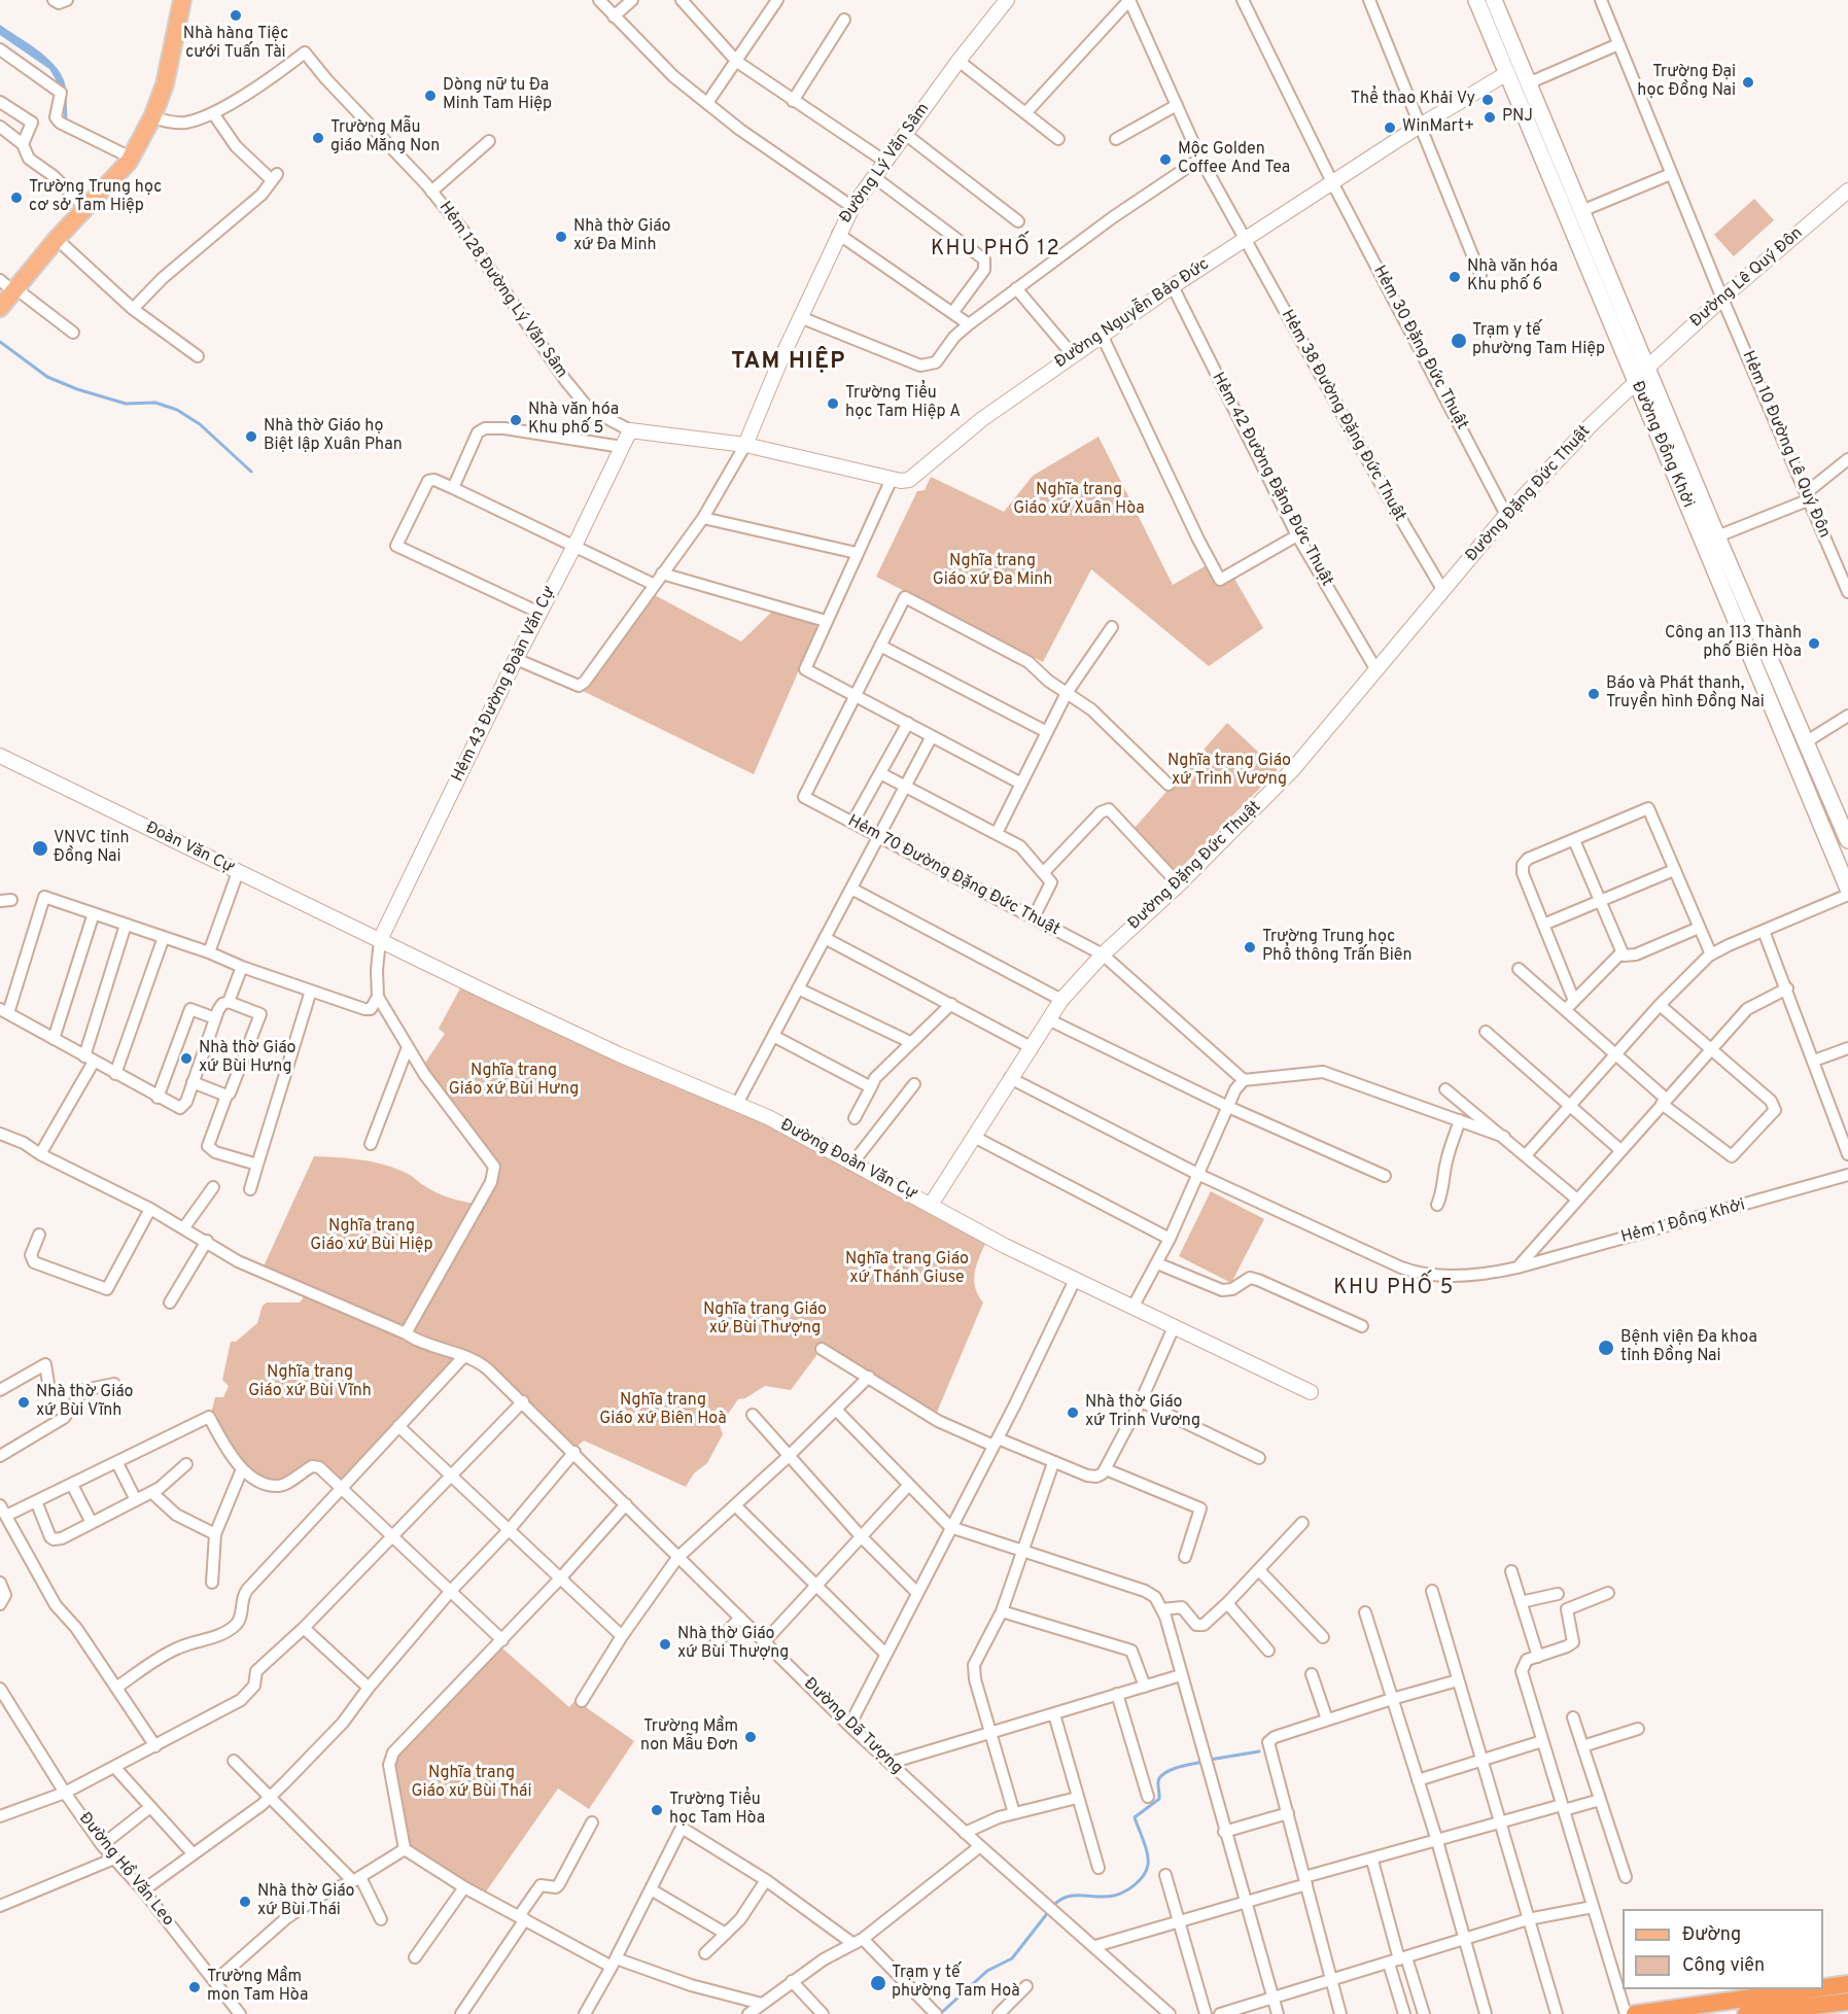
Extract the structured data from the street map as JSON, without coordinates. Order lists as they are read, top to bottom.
{
  "streets": {
    "main road": ["Đường Đồng Khởi"],
    "street": [
      "Đường Lý Văn Sâm",
      "Đường Lê Quý Đôn",
      "Hẻm 128 Đường Lý Văn Sâm",
      "Đường Nguyễn Bảo Đức",
      "Hẻm 30 Đặng Đức Thuật",
      "Hẻm 38 Đường Đặng Đức Thuật",
      "Hẻm 10 Đường Lê Quý Đôn",
      "Hẻm 42 Đường Đặng Đức Thuật",
      "Đường Đặng Đức Thuật",
      "Hẻm 43 Đường Đoàn Văn Cự",
      "Đoàn Văn Cự",
      "Hẻm 70 Đường Đặng Đức Thuật",
      "Đường Đoàn Văn Cự",
      "Hẻm 1 Đồng Khởi",
      "Đường Dã Tượng",
      "Đường Hồ Văn Leo"
    ]
  },
  "crossings": [
    ["Đường Lý Văn Sâm", "Hẻm 128 Đường Lý Văn Sâm"],
    ["Đường Lý Văn Sâm", "Đường Nguyễn Bảo Đức"],
    ["Đường Lê Quý Đôn", "Đường Đồng Khởi"],
    ["Đường Lê Quý Đôn", "Hẻm 10 Đường Lê Quý Đôn"],
    ["Hẻm 128 Đường Lý Văn Sâm", "Đường Nguyễn Bảo Đức"],
    ["Hẻm 128 Đường Lý Văn Sâm", "Hẻm 43 Đường Đoàn Văn Cự"],
    ["Đường Nguyễn Bảo Đức", "Hẻm 30 Đặng Đức Thuật"],
    ["Đường Nguyễn Bảo Đức", "Hẻm 38 Đường Đặng Đức Thuật"],
    ["Đường Nguyễn Bảo Đức", "Đường Đồng Khởi"],
    ["Đường Nguyễn Bảo Đức", "Hẻm 42 Đường Đặng Đức Thuật"],
    ["Hẻm 30 Đặng Đức Thuật", "Đường Đặng Đức Thuật"],
    ["Hẻm 38 Đường Đặng Đức Thuật", "Đường Đặng Đức Thuật"],
    ["Đường Đồng Khởi", "Đường Đặng Đức Thuật"],
    ["Hẻm 42 Đường Đặng Đức Thuật", "Đường Đặng Đức Thuật"],
    ["Đường Đặng Đức Thuật", "Hẻm 70 Đường Đặng Đức Thuật"],
    ["Đường Đặng Đức Thuật", "Đường Đoàn Văn Cự"],
    ["Đường Đặng Đức Thuật", "Hẻm 1 Đồng Khởi"],
    ["Hẻm 43 Đường Đoàn Văn Cự", "Đoàn Văn Cự"],
    ["Hẻm 43 Đường Đoàn Văn Cự", "Đường Đoàn Văn Cự"],
    ["Đoàn Văn Cự", "Đường Đoàn Văn Cự"]
  ],
  "districts": ["KHU PHỐ 12", "TAM HIỆP", "KHU PHỐ 5"],
  "parks": [
    "Nghĩa trang Giáo xứ Xuân Hòa",
    "Nghĩa trang Giáo xứ Đa Minh",
    "Nghĩa trang Giáo xứ Trinh Vương",
    "Nghĩa trang Giáo xứ Bùi Hưng",
    "Nghĩa trang Giáo xứ Bùi Hiệp",
    "Nghĩa trang Giáo xứ Thánh Giuse",
    "Nghĩa trang Giáo xứ Bùi Thượng",
    "Nghĩa trang Giáo xứ Bùi Vĩnh",
    "Nghĩa trang Giáo xứ Biên Hoà",
    "Nghĩa trang Giáo xứ Bùi Thái"
  ],
  "places": [
    "Nhà hàng Tiệc cưới Tuấn Tài",
    "Trường Đại học Đồng Nai",
    "Dòng nữ tu Đa Minh Tam Hiệp",
    "Thể thao Khải Vy",
    "PNJ",
    "WinMart+",
    "Trường Mẫu giáo Măng Non",
    "Mộc Golden Coffee And Tea",
    "Trường Trung học cơ sở Tam Hiệp",
    "Nhà thờ Giáo xứ Đa Minh",
    "Nhà văn hóa Khu phố 6",
    "Trạm y tế phường Tam Hiệp",
    "Trường Tiểu học Tam Hiệp A",
    "Nhà văn hóa Khu phố 5",
    "Nhà thờ Giáo họ Biệt lập Xuân Phan",
    "Công an 113 Thành phố Biên Hòa",
    "Báo và Phát thanh, Truyền hình Đồng Nai",
    "VNVC tỉnh Đồng Nai",
    "Trường Trung học Phổ thông Trấn Biên",
    "Nhà thờ Giáo xứ Bùi Hưng",
    "Bệnh viện Đa khoa tỉnh Đồng Nai",
    "Nhà thờ Giáo xứ Bùi Vĩnh",
    "Nhà thờ Giáo xứ Trinh Vương",
    "Nhà thờ Giáo xứ Bùi Thượng",
    "Trường Mầm non Mẫu Đơn",
    "Trường Tiểu học Tam Hòa",
    "Nhà thờ Giáo xứ Bùi Thái",
    "Trạm y tế phường Tam Hoà",
    "Trường Mầm mon Tam Hòa"
  ],
  "legend": ["Đường", "Công viên"]
}
